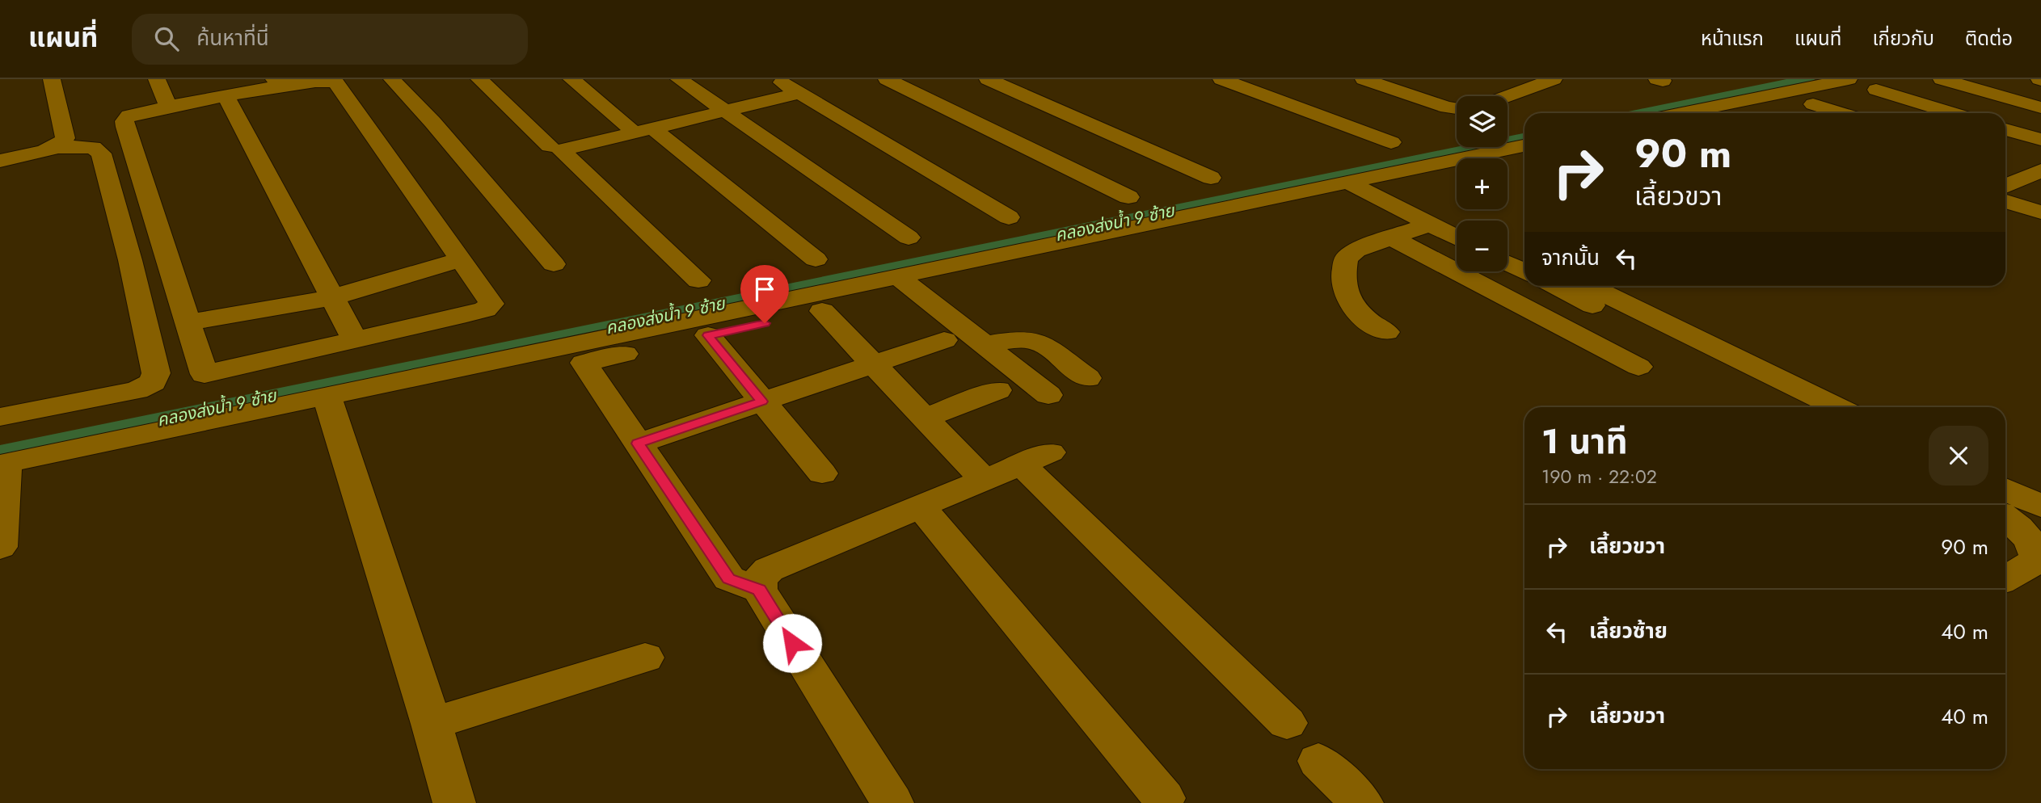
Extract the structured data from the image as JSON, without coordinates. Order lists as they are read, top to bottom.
{
  "water": ["คลองส่งน้ำ 9 ซ้าย"],
  "page": {
    "header": "แผนที่",
    "search": "ค้นหาที่นี่",
    "nav": [
      "หน้าแรก",
      "แผนที่",
      "เกี่ยวกับ",
      "ติดต่อ"
    ],
    "map_buttons": ["+", "−"],
    "turn": ["90 m", "เลี้ยวขวา"],
    "then": "จากนั้น",
    "heading": ["1 นาที", "190 m · 22:02"],
    "list": [
      {
        "name": "เลี้ยวขวา",
        "value": "90 m"
      },
      {
        "name": "เลี้ยวซ้าย",
        "value": "40 m"
      },
      {
        "name": "เลี้ยวขวา",
        "value": "40 m"
      }
    ]
  }
}
